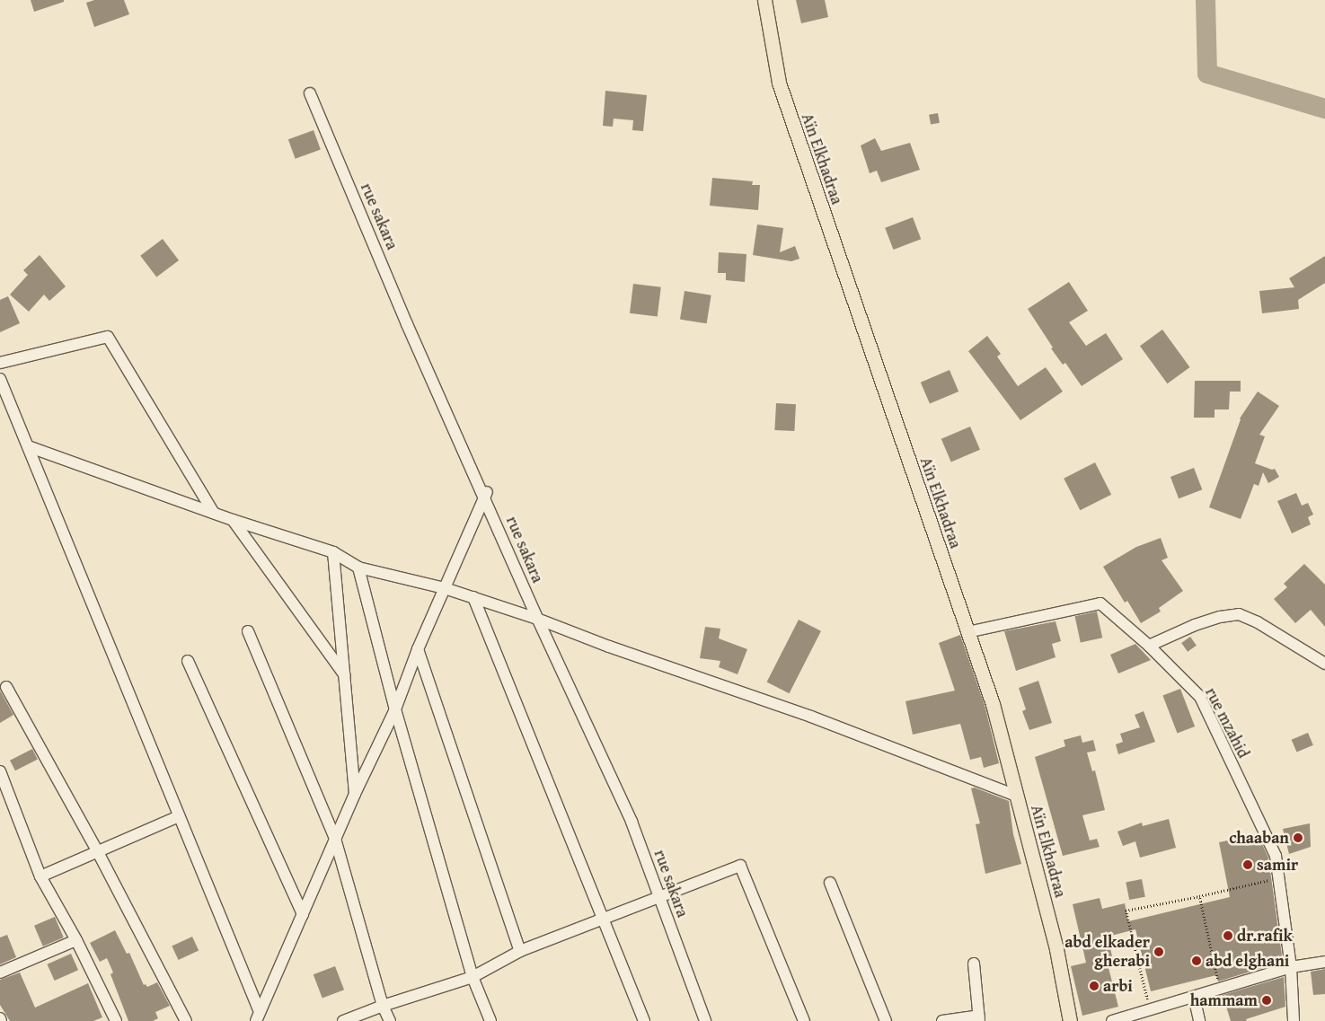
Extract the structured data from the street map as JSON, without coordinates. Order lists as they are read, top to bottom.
{
  "streets": {
    "main road": ["Aïn Elkhadraa"],
    "street": ["rue sakara", "rue mzahid"]
  },
  "crossings": [
    ["Aïn Elkhadraa", "rue mzahid"]
  ],
  "places": [
    "chaaban",
    "samir",
    "dr.rafik",
    "abd elkader gherabi",
    "abd elghani",
    "arbi",
    "hammam"
  ]
}
